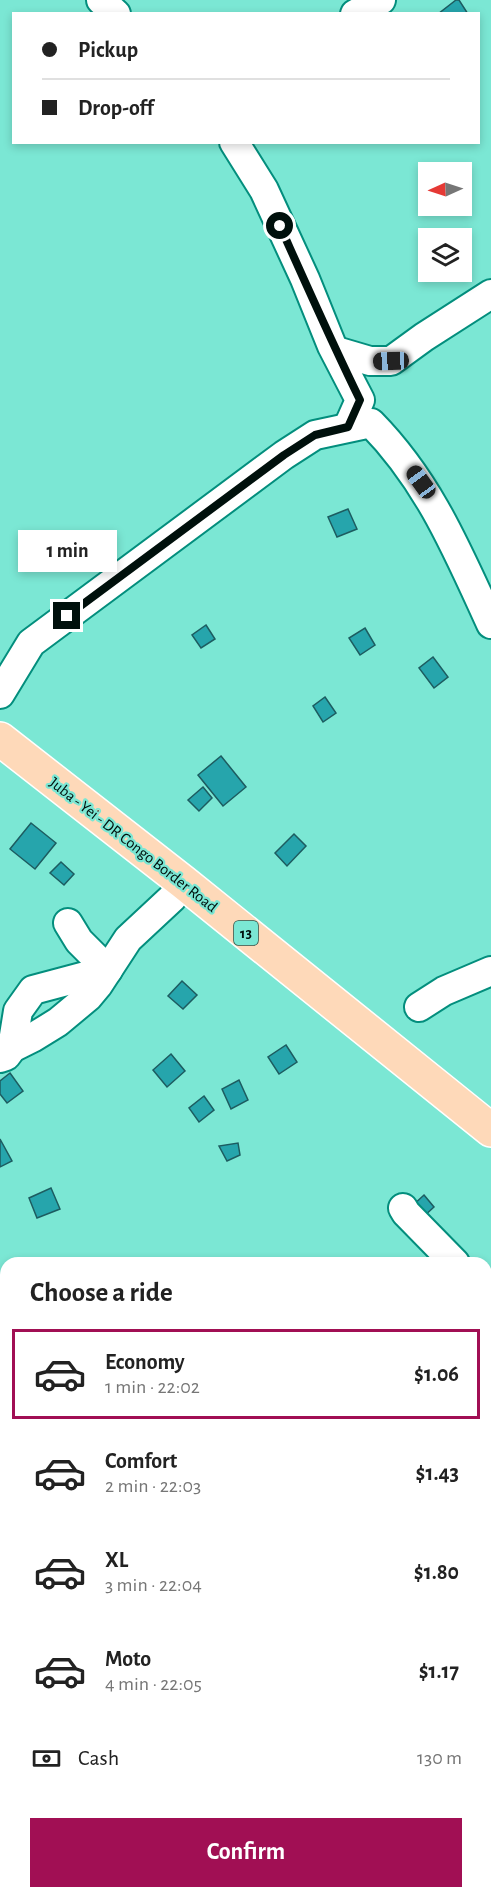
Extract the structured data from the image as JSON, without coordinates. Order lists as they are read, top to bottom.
{
  "streets": {
    "main road": ["Juba - Yei - DR Congo Border Road", "13"]
  },
  "north": "left",
  "page": {
    "banner": ["Pickup", "Drop-off"],
    "bubble": "1 min",
    "heading": "Choose a ride",
    "list": [
      {
        "name": "Economy",
        "note": "1 min · 22:02",
        "value": "$1.06"
      },
      {
        "name": "Comfort",
        "note": "2 min · 22:03",
        "value": "$1.43"
      },
      {
        "name": "XL",
        "note": "3 min · 22:04",
        "value": "$1.80"
      },
      {
        "name": "Moto",
        "note": "4 min · 22:05",
        "value": "$1.17"
      }
    ],
    "pay": ["Cash", "130 m"],
    "buttons": "Confirm"
  }
}
